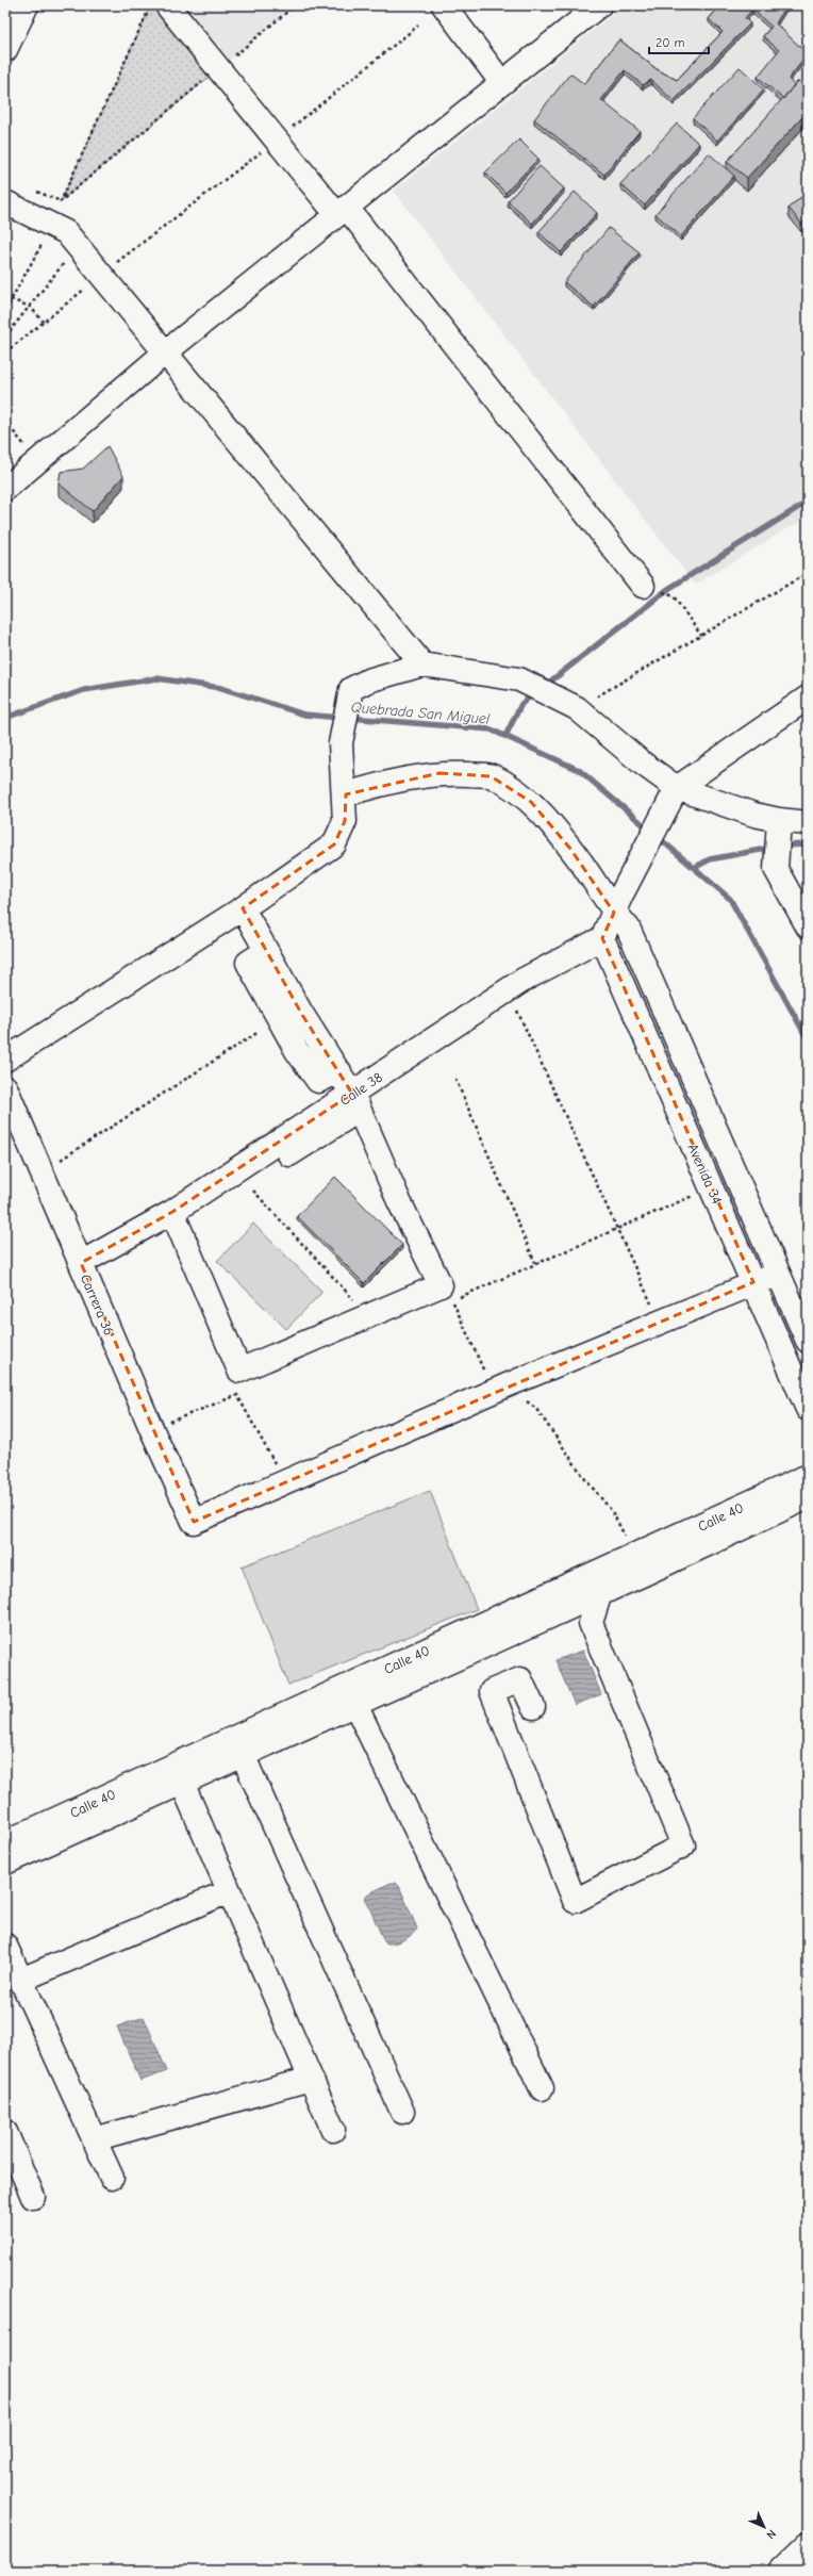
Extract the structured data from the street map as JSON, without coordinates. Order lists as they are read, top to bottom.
{
  "streets": {
    "street": [
      "Calle 38",
      "Avenida 34",
      "Carrera 36",
      "Calle 40"
    ]
  },
  "crossings": [
    ["Calle 38", "Avenida 34"],
    ["Calle 38", "Carrera 36"]
  ],
  "water": ["Quebrada San Miguel"],
  "scale_bar": "20 m",
  "north": "bottom right"
}
